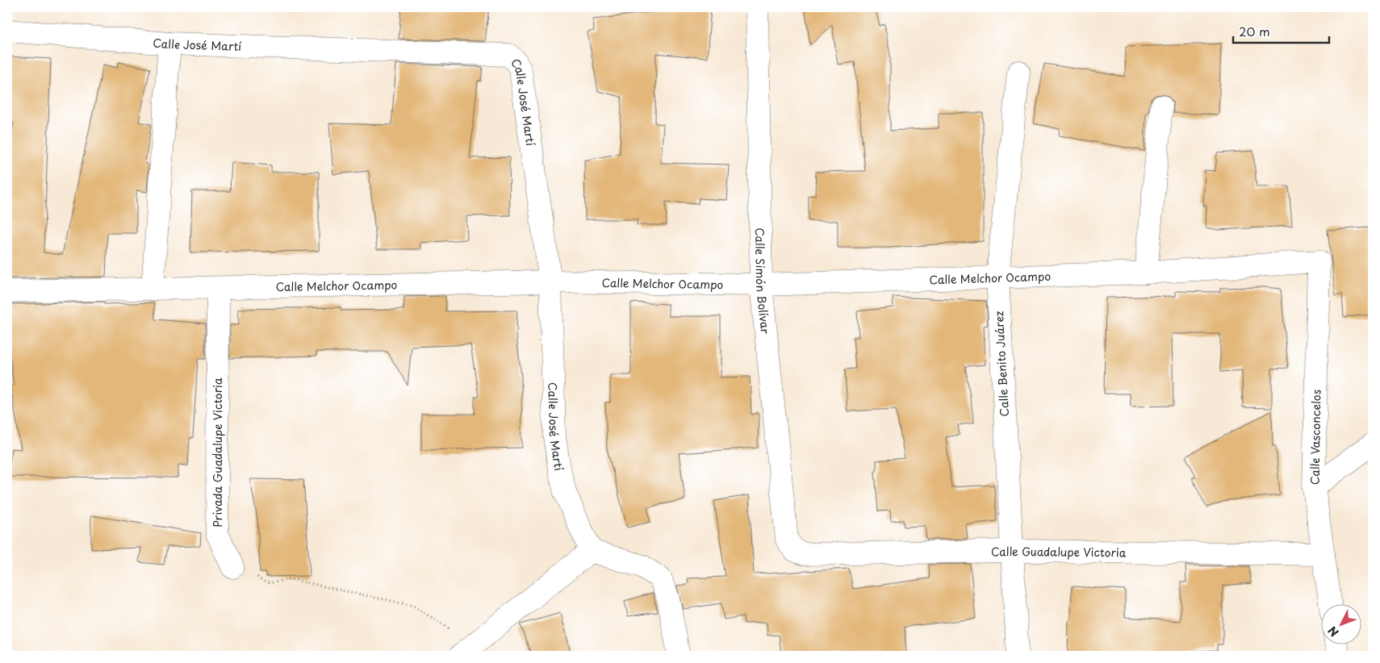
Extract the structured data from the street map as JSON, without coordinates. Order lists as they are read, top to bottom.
{
  "streets": {
    "street": [
      "Calle José Martí",
      "Calle Melchor Ocampo",
      "Calle Simón Bolívar",
      "Calle Benito Juárez",
      "Calle Vasconcelos",
      "Privada Guadalupe Victoria",
      "Calle Guadalupe Victoria"
    ]
  },
  "crossings": [
    ["Calle José Martí", "Calle Melchor Ocampo"],
    ["Calle Melchor Ocampo", "Calle Simón Bolívar"],
    ["Calle Melchor Ocampo", "Calle Benito Juárez"],
    ["Calle Melchor Ocampo", "Calle Vasconcelos"],
    ["Calle Melchor Ocampo", "Privada Guadalupe Victoria"],
    ["Calle Simón Bolívar", "Calle Guadalupe Victoria"],
    ["Calle Benito Juárez", "Calle Guadalupe Victoria"],
    ["Calle Vasconcelos", "Calle Guadalupe Victoria"]
  ],
  "scale_bar": "20 m",
  "north": "bottom left"
}
